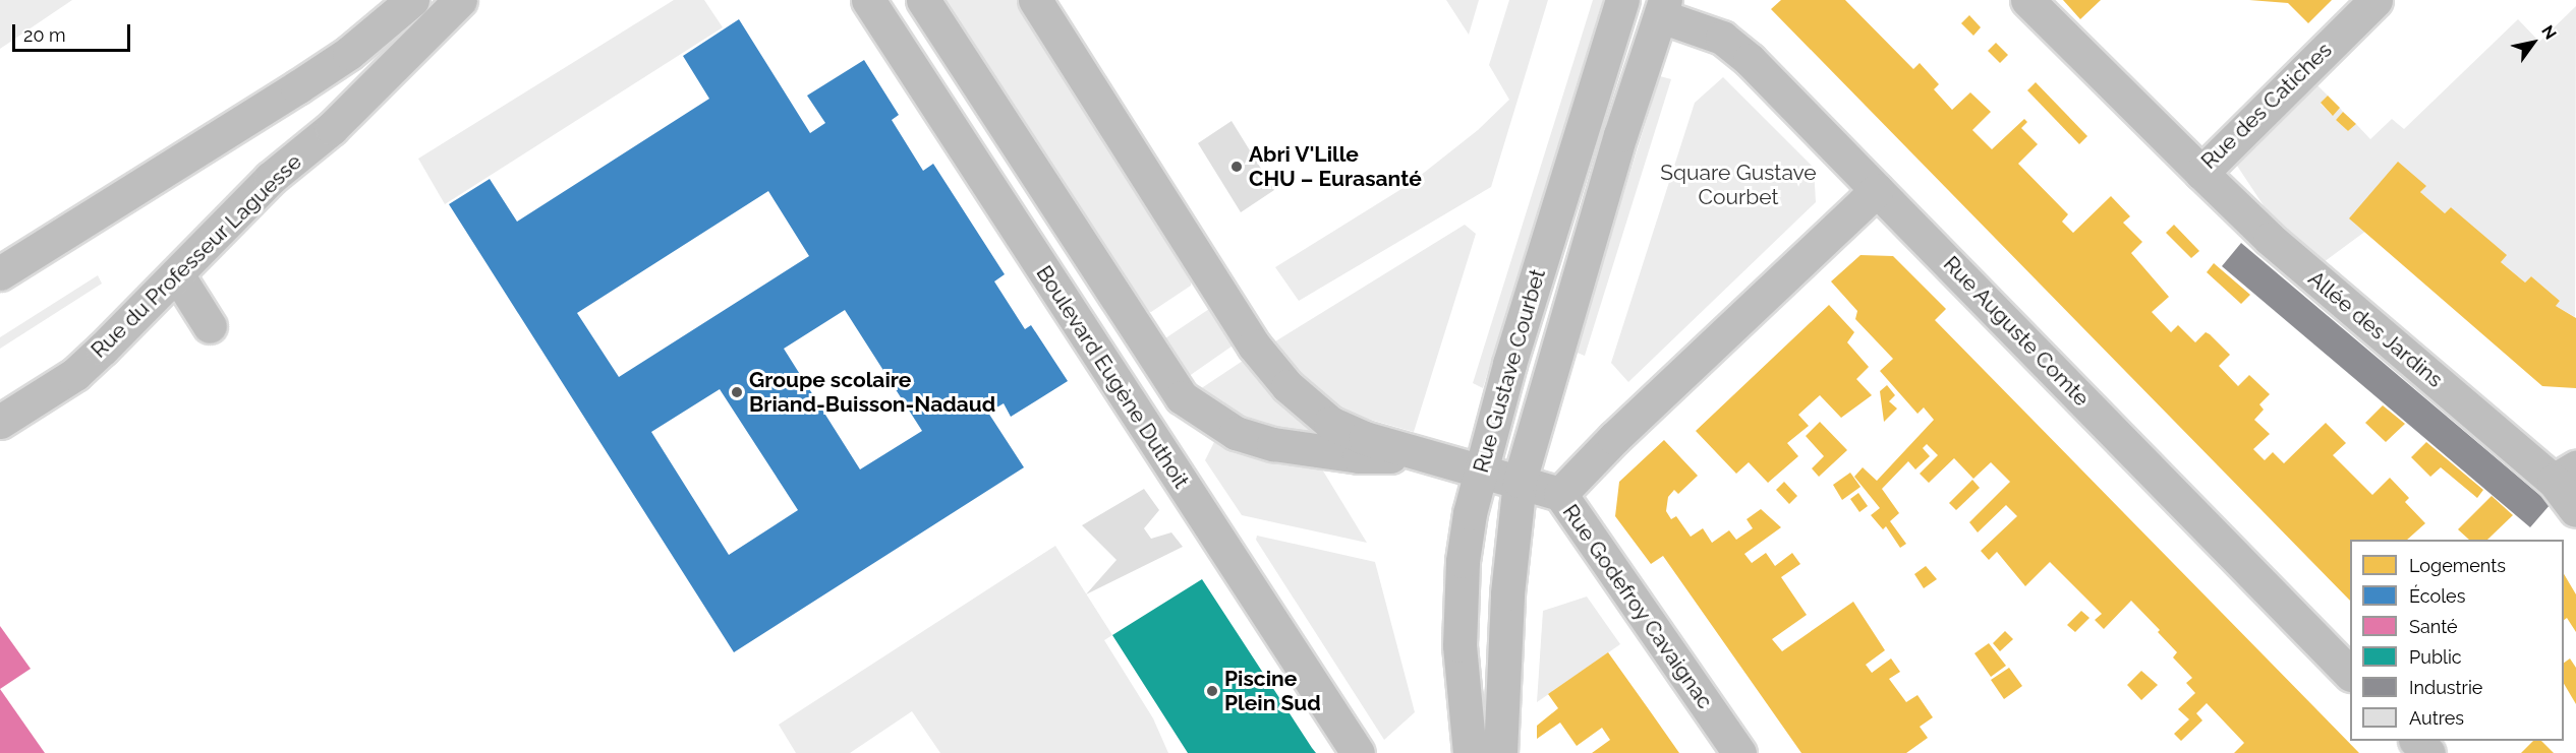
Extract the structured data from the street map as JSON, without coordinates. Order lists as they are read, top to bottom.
{
  "streets": {
    "street": [
      "Rue des Catiches",
      "Rue du Professeur Laguesse",
      "Allée des Jardins",
      "Rue Auguste Comte",
      "Rue Gustave Courbet",
      "Boulevard Eugène Duthoit",
      "Rue Godefroy Cavaignac"
    ]
  },
  "crossings": [
    ["Rue des Catiches", "Allée des Jardins"],
    ["Rue Auguste Comte", "Rue Gustave Courbet"],
    ["Rue Gustave Courbet", "Rue Godefroy Cavaignac"]
  ],
  "parks": ["Square Gustave Courbet"],
  "places": ["Abri V'Lille CHU – Eurasanté", "Groupe scolaire Briand-Buisson-Nadaud", "Piscine Plein Sud"],
  "legend": [
    "Logements",
    "Écoles",
    "Santé",
    "Public",
    "Industrie",
    "Autres"
  ],
  "scale_bar": "20 m",
  "north": "top right"
}
